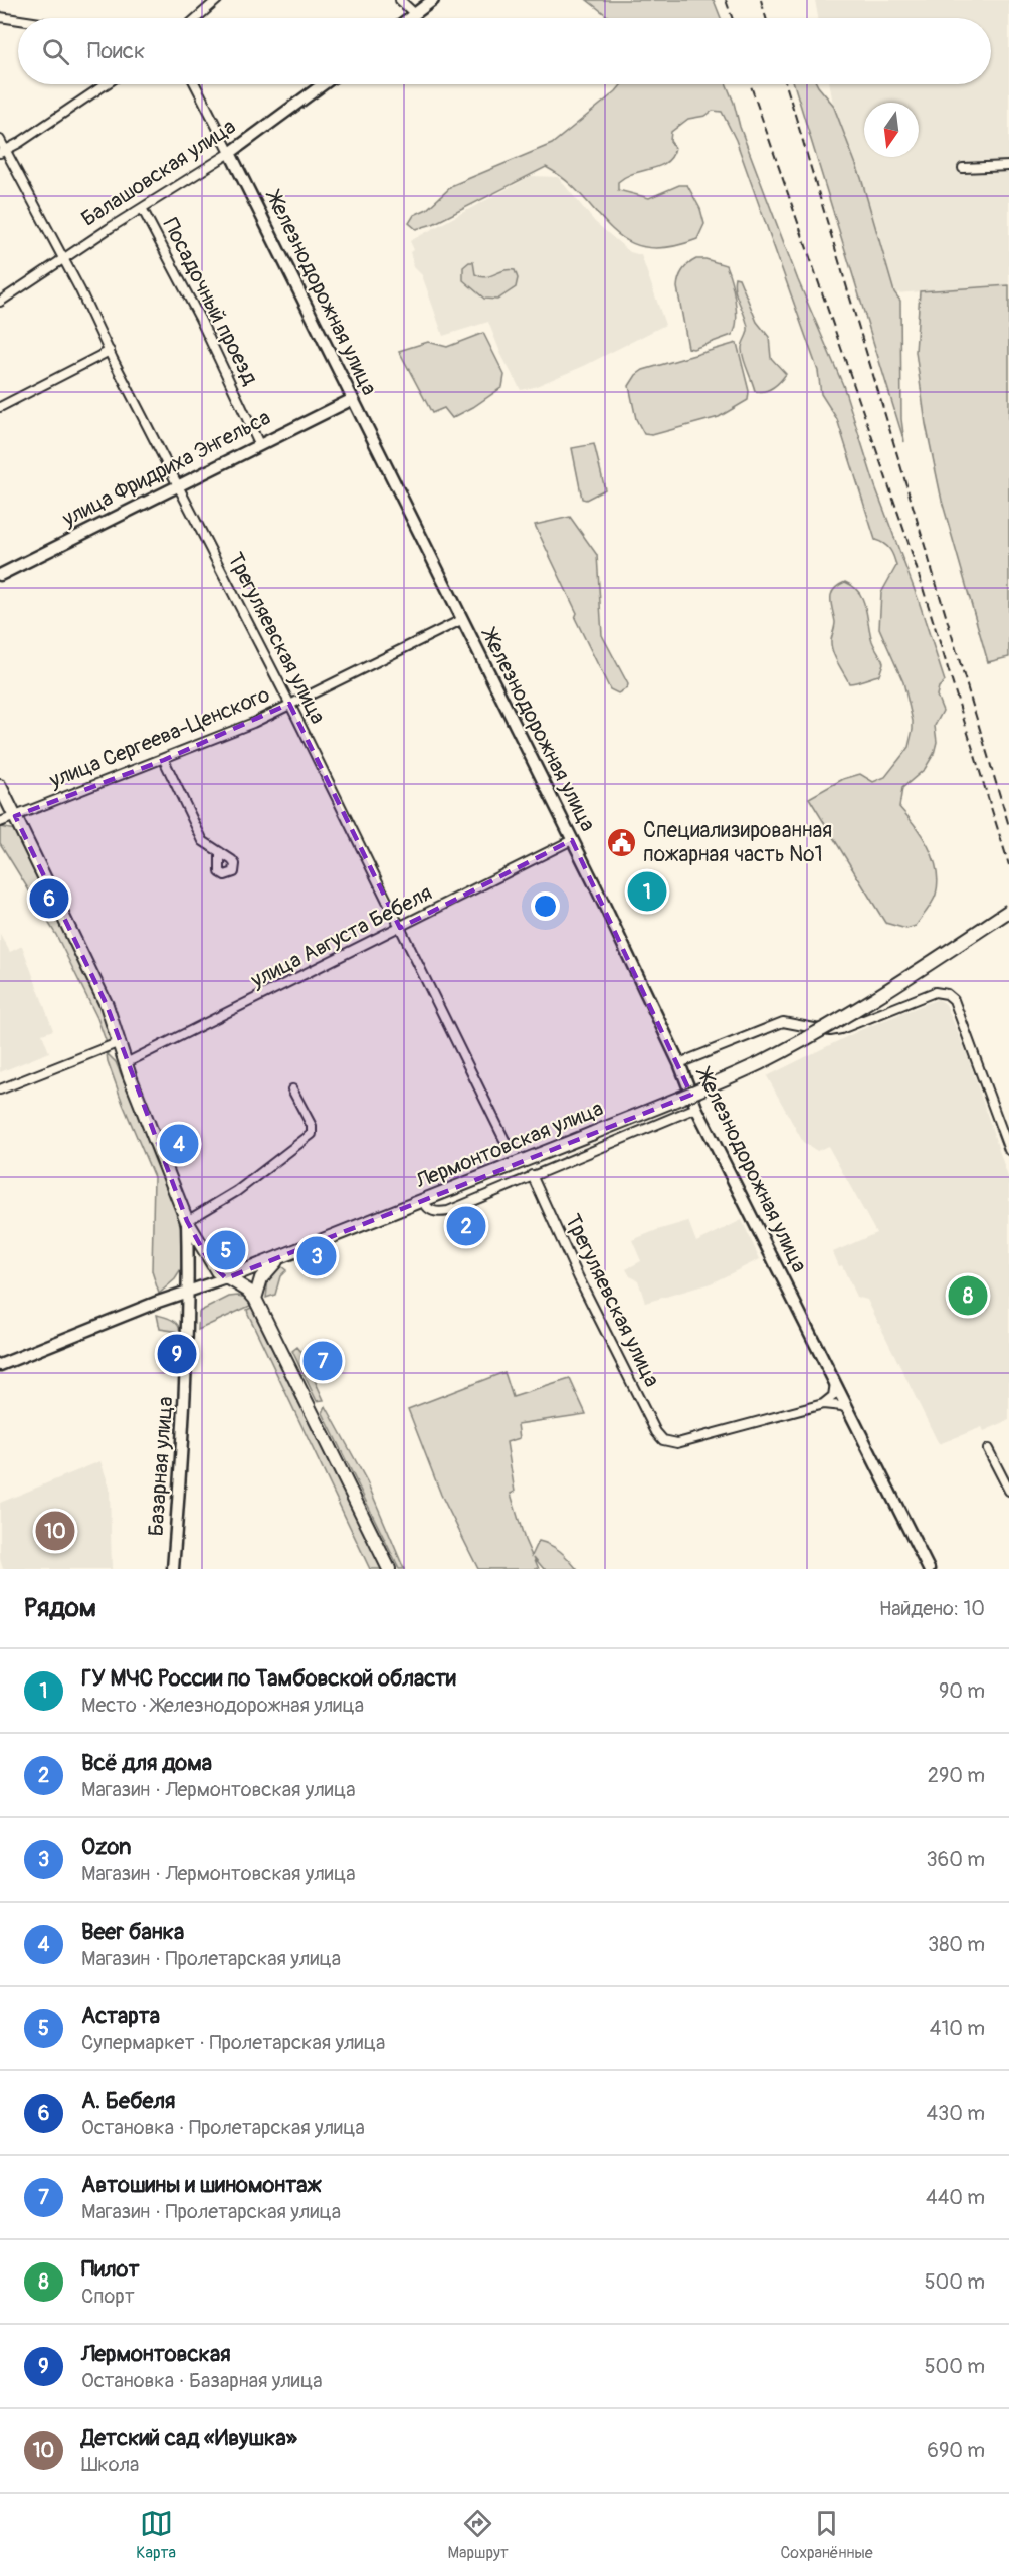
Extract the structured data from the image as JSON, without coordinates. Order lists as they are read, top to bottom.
{
  "streets": {
    "main road": ["Лермонтовская улица"],
    "street": [
      "Балашовская улица",
      "Железнодорожная улица",
      "Посадочный проезд",
      "улица Фридриха Энгельса",
      "Трегуляевская улица",
      "улица Сергеева-Ценского",
      "улица Августа Бебеля",
      "Базарная улица"
    ]
  },
  "crossings": [
    ["Балашовская улица", "Железнодорожная улица"],
    ["Балашовская улица", "Посадочный проезд"],
    ["Балашовская улица", "Трегуляевская улица"],
    ["Железнодорожная улица", "улица Фридриха Энгельса"],
    ["Железнодорожная улица", "улица Сергеева-Ценского"],
    ["Железнодорожная улица", "улица Августа Бебеля"],
    ["Посадочный проезд", "улица Фридриха Энгельса"],
    ["улица Фридриха Энгельса", "Трегуляевская улица"],
    ["Трегуляевская улица", "улица Сергеева-Ценского"],
    ["Трегуляевская улица", "улица Августа Бебеля"],
    ["Лермонтовская улица", "Базарная улица"]
  ],
  "places": {
    "public building": ["Специализированная пожарная часть №1"]
  },
  "north": "bottom",
  "page": {
    "search": "Поиск",
    "pins": [
      "1",
      "6",
      "4",
      "2",
      "5",
      "3",
      "8",
      "9",
      "7",
      "10"
    ],
    "heading": ["Рядом", "Найдено: 10"],
    "list": [
      {
        "mark": "1",
        "name": "ГУ МЧС России по Тамбовской области",
        "note": "Место · Железнодорожная улица",
        "value": "90 m"
      },
      {
        "mark": "2",
        "name": "Всё для дома",
        "note": "Магазин · Лермонтовская улица",
        "value": "290 m"
      },
      {
        "mark": "3",
        "name": "Ozon",
        "note": "Магазин · Лермонтовская улица",
        "value": "360 m"
      },
      {
        "mark": "4",
        "name": "Beer банка",
        "note": "Магазин · Пролетарская улица",
        "value": "380 m"
      },
      {
        "mark": "5",
        "name": "Астарта",
        "note": "Супермаркет · Пролетарская улица",
        "value": "410 m"
      },
      {
        "mark": "6",
        "name": "А. Бебеля",
        "note": "Остановка · Пролетарская улица",
        "value": "430 m"
      },
      {
        "mark": "7",
        "name": "Автошины и шиномонтаж",
        "note": "Магазин · Пролетарская улица",
        "value": "440 m"
      },
      {
        "mark": "8",
        "name": "Пилот",
        "note": "Спорт",
        "value": "500 m"
      },
      {
        "mark": "9",
        "name": "Лермонтовская",
        "note": "Остановка · Базарная улица",
        "value": "500 m"
      },
      {
        "mark": "10",
        "name": "Детский сад «Ивушка»",
        "note": "Школа",
        "value": "690 m"
      }
    ],
    "nav": ["Карта", "Маршрут", "Сохранённые"]
  }
}
